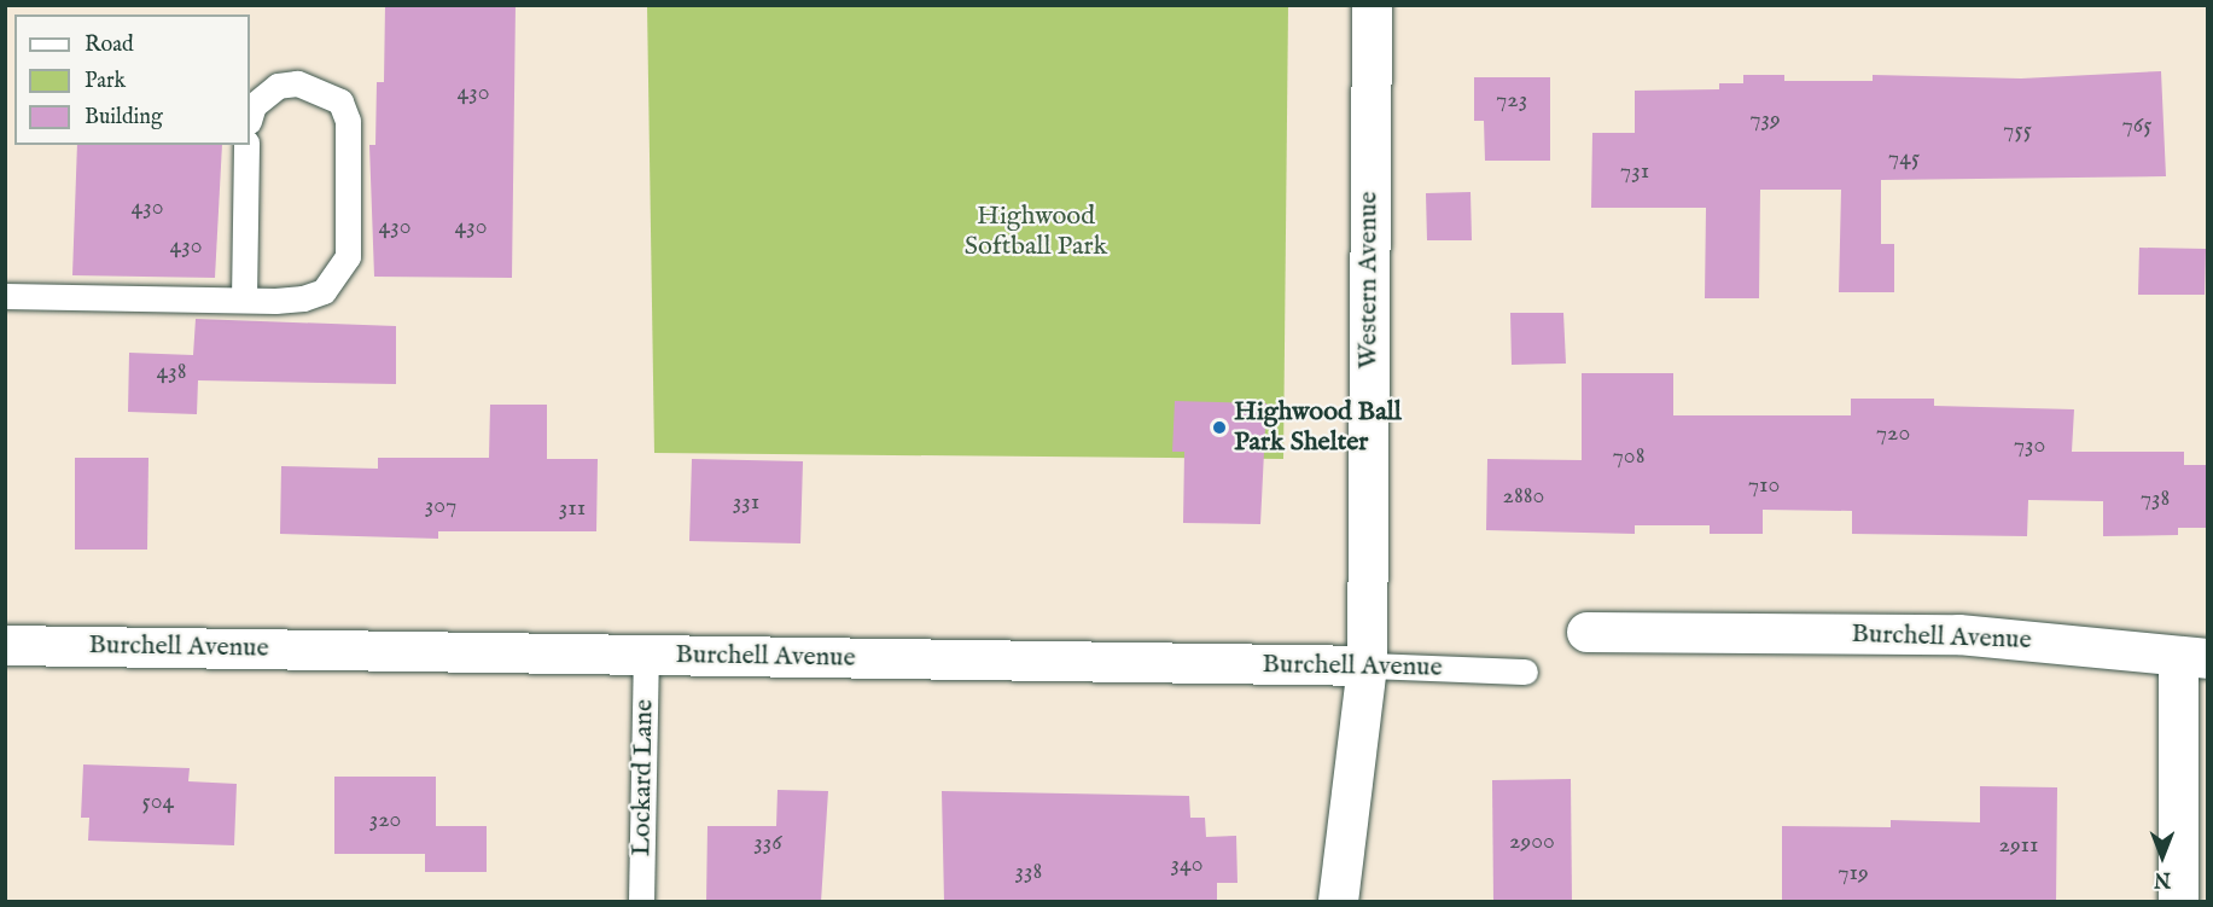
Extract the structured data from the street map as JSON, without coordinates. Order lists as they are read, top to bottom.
{
  "streets": {
    "street": ["Western Avenue", "Burchell Avenue"],
    "lane": ["Lockard Lane"]
  },
  "crossings": [
    ["Western Avenue", "Burchell Avenue"],
    ["Burchell Avenue", "Lockard Lane"]
  ],
  "parks": ["Highwood Softball Park"],
  "places": ["Highwood Ball Park Shelter"],
  "house_numbers": [
    "430",
    "723",
    "739",
    "765",
    "755",
    "745",
    "731",
    "430",
    "430",
    "430",
    "430",
    "438",
    "720",
    "730",
    "708",
    "710",
    "2880",
    "738",
    "331",
    "307",
    "311",
    "504",
    "320",
    "2900",
    "336",
    "2911",
    "340",
    "338",
    "719"
  ],
  "legend": ["Road", "Park", "Building"],
  "north": "bottom"
}
